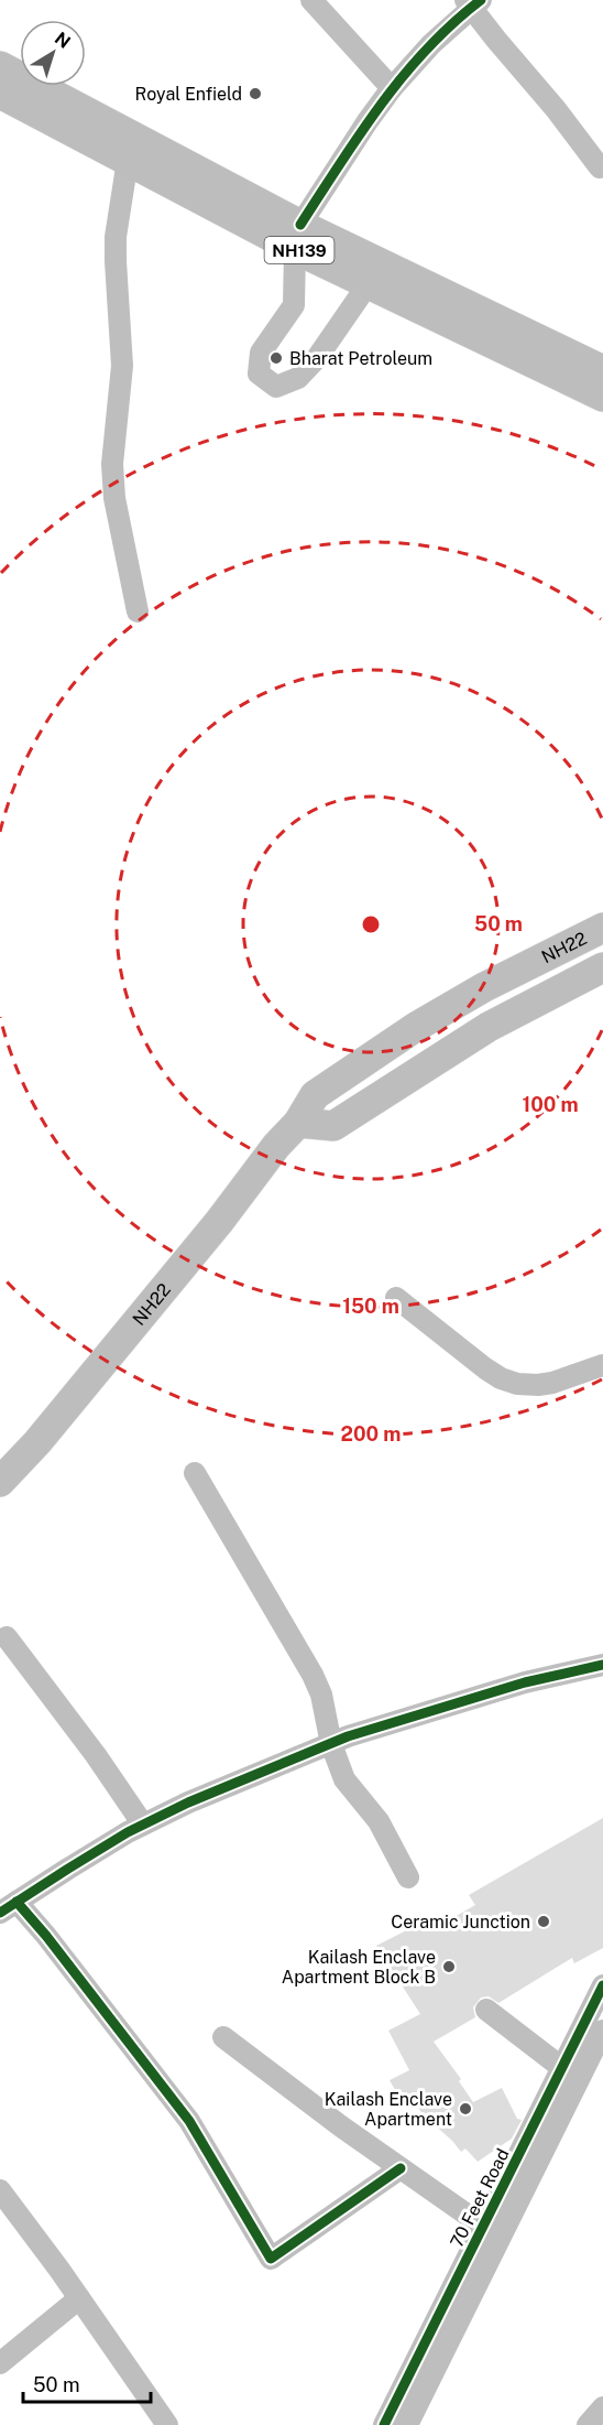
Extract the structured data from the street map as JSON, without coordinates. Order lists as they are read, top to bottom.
{
  "streets": {
    "highway": ["NH139", "NH22"],
    "street": ["70 Feet Road"]
  },
  "places": [
    "Royal Enfield",
    "Bharat Petroleum",
    "Ceramic Junction",
    "Kailash Enclave Apartment Block B",
    "Kailash Enclave Apartment"
  ],
  "scale_bar": "50 m",
  "north": "top right",
  "rings": [
    "50 m",
    "100 m",
    "150 m",
    "200 m"
  ]
}
